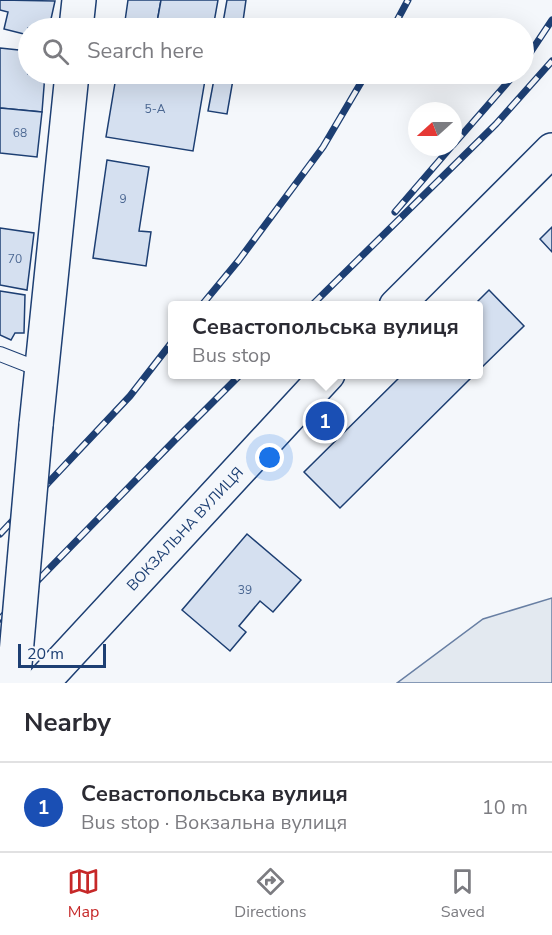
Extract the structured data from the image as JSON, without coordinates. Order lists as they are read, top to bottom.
{
  "streets": {
    "main road": ["ВОКЗАЛЬНА ВУЛИЦЯ"]
  },
  "house_numbers": [
    "5-А",
    "68",
    "9",
    "70",
    "39"
  ],
  "scale_bar": "20 m",
  "north": "left",
  "page": {
    "search": "Search here",
    "popup": ["Севастопольська вулиця", "Bus stop"],
    "pins": "1",
    "scale": "20 m",
    "heading": "Nearby",
    "list": [
      {
        "mark": "1",
        "name": "Севастопольська вулиця",
        "note": "Bus stop · Вокзальна вулиця",
        "value": "10 m"
      }
    ],
    "nav": ["Map", "Directions", "Saved"]
  }
}
